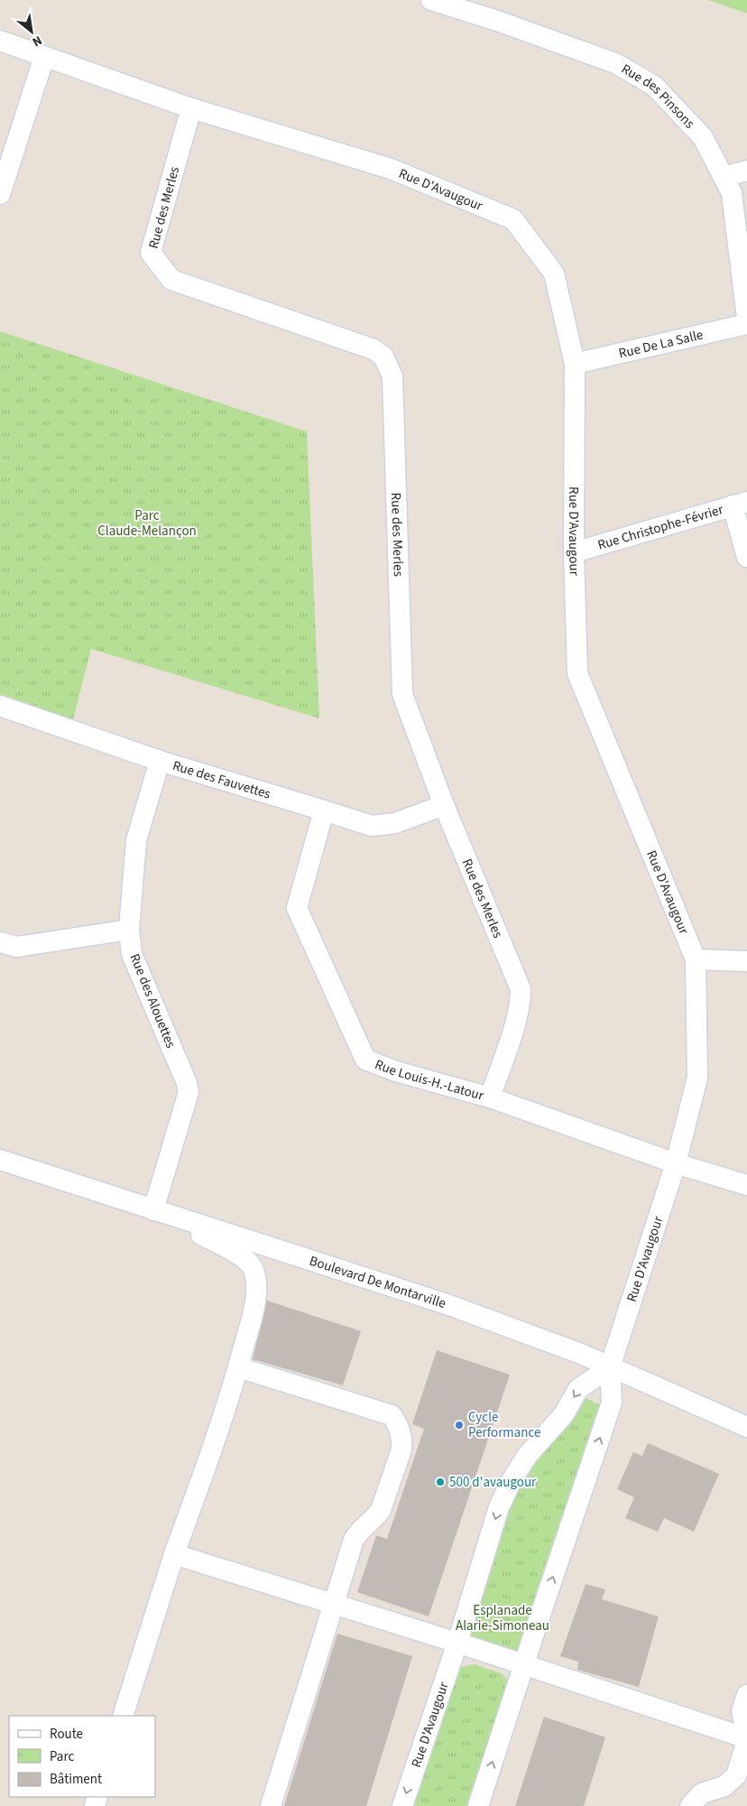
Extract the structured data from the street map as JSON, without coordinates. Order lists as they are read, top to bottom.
{
  "streets": {
    "street": [
      "Rue des Pinsons",
      "Rue D'Avaugour",
      "Rue des Merles",
      "Rue De La Salle",
      "Rue Christophe-Février",
      "Rue des Fauvettes",
      "Rue des Alouettes",
      "Rue Louis-H.-Latour",
      "Boulevard De Montarville"
    ]
  },
  "crossings": [
    ["Rue D'Avaugour", "Rue des Merles"],
    ["Rue D'Avaugour", "Rue De La Salle"],
    ["Rue D'Avaugour", "Rue Christophe-Février"],
    ["Rue D'Avaugour", "Rue Louis-H.-Latour"],
    ["Rue D'Avaugour", "Boulevard De Montarville"],
    ["Rue des Merles", "Rue des Fauvettes"],
    ["Rue des Merles", "Rue Louis-H.-Latour"],
    ["Rue des Fauvettes", "Rue des Alouettes"],
    ["Rue des Fauvettes", "Rue Louis-H.-Latour"],
    ["Rue des Alouettes", "Boulevard De Montarville"]
  ],
  "parks": ["Parc Claude-Melançon", "Esplanade Alarie-Simoneau"],
  "places": ["Cycle Performance", "500 d'avaugour"],
  "legend": ["Route", "Parc", "Bâtiment"],
  "north": "bottom right"
}
